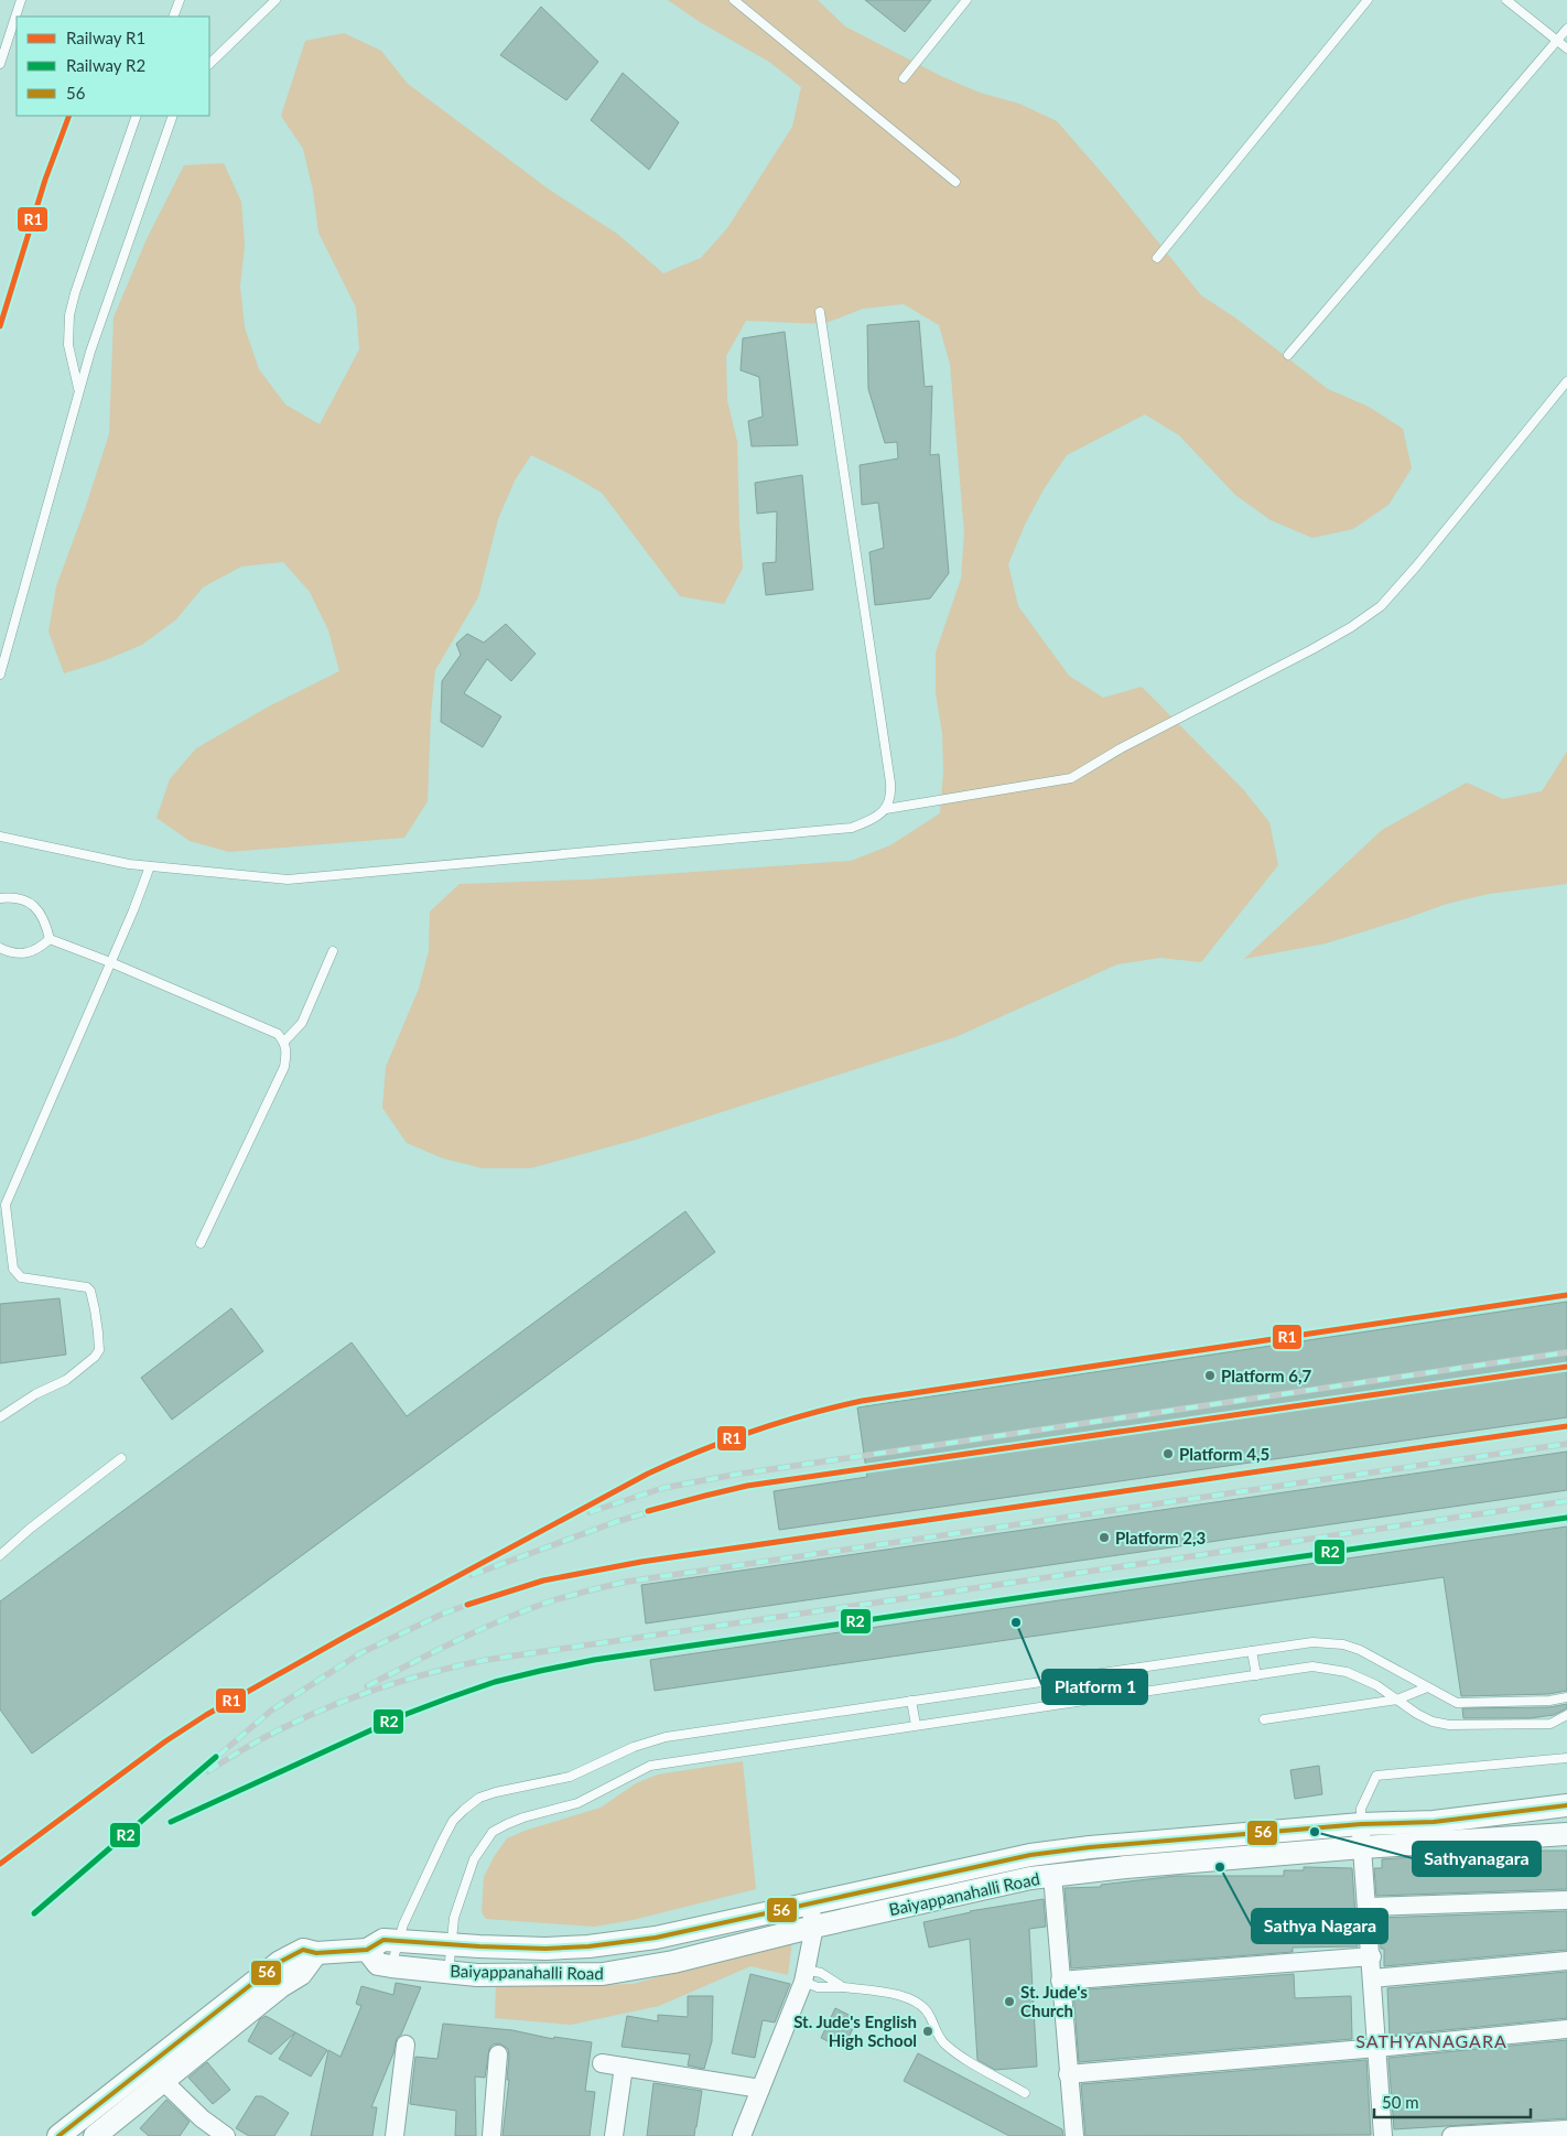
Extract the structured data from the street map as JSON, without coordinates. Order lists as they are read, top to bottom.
{
  "streets": {
    "street": ["Baiyappanahalli Road"]
  },
  "districts": ["SATHYANAGARA"],
  "places": [
    "Platform 6,7",
    "Platform 4,5",
    "Platform 2,3",
    "Platform 1",
    "Sathyanagara",
    "Sathya Nagara",
    "St. Jude's Church",
    "St. Jude's English High School"
  ],
  "lines": ["rail line R1", "rail line R2", "transit line 56"],
  "legend": ["Railway R1", "Railway R2", "56"],
  "scale_bar": "50 m"
}
